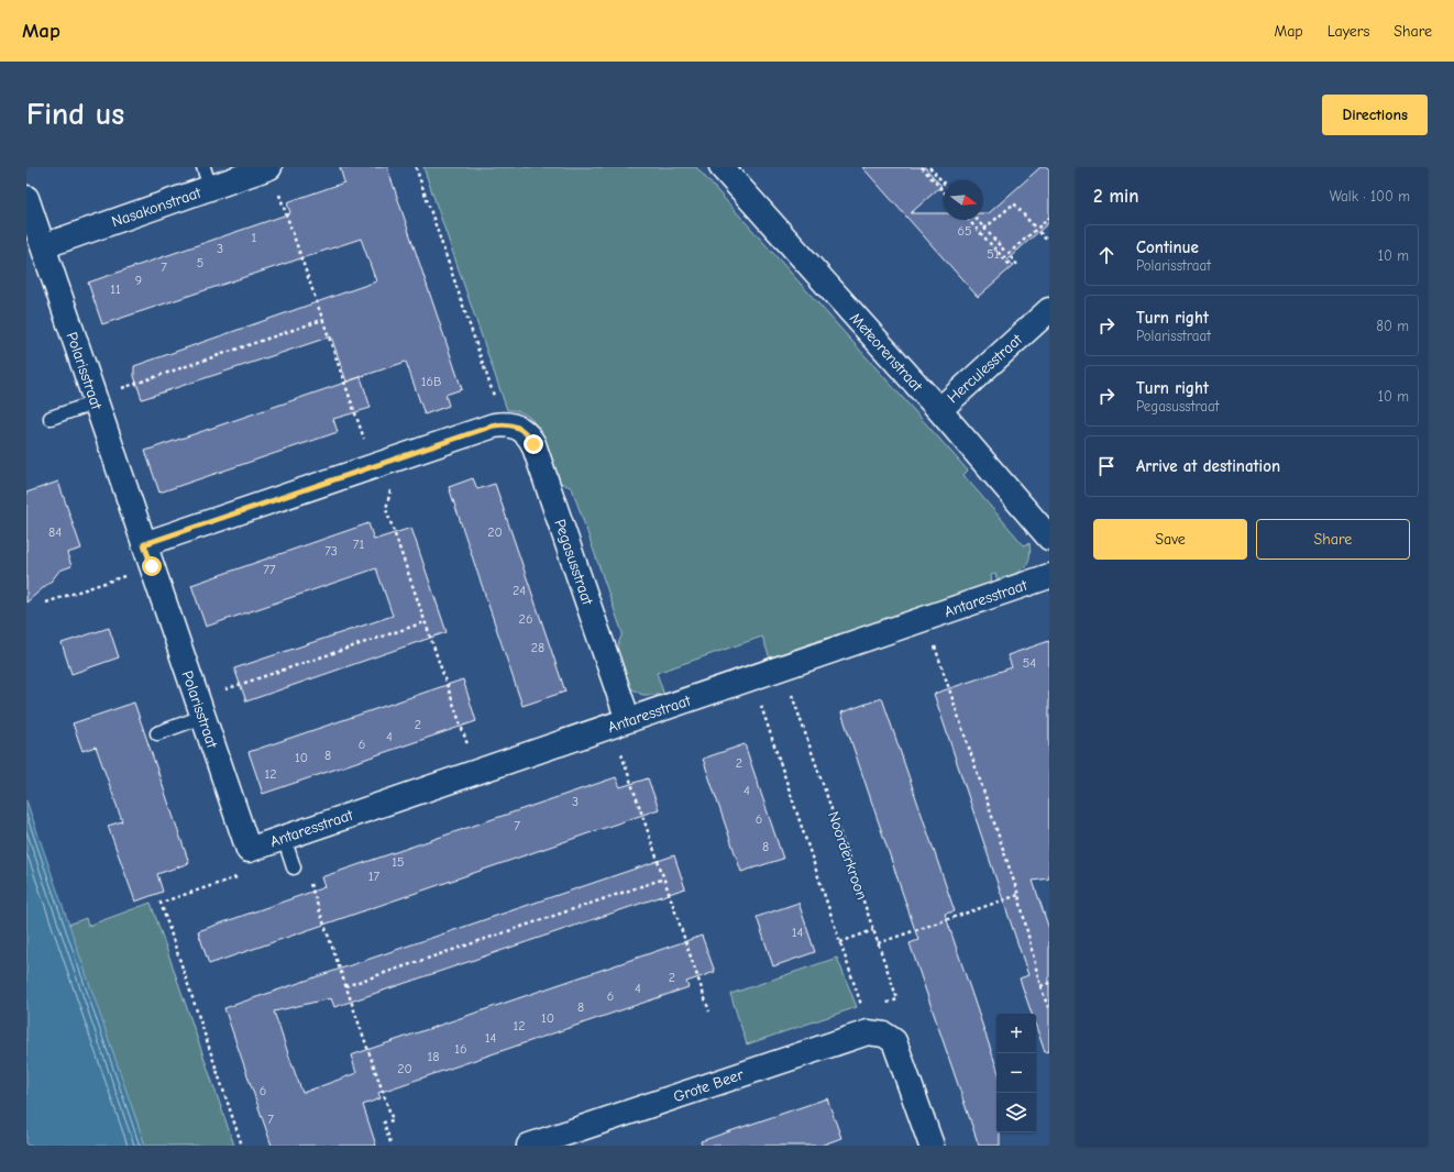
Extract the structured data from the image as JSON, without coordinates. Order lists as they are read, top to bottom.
{
  "streets": {
    "street": [
      "Nasakonstraat",
      "Meteorenstraat",
      "Herculesstraat",
      "Polarisstraat",
      "Pegasusstraat",
      "Antaresstraat",
      "Grote Beer"
    ],
    "path": ["Noorderkroon"]
  },
  "crossings": [
    ["Nasakonstraat", "Polarisstraat"],
    ["Meteorenstraat", "Herculesstraat"],
    ["Polarisstraat", "Pegasusstraat"],
    ["Polarisstraat", "Antaresstraat"],
    ["Pegasusstraat", "Antaresstraat"]
  ],
  "house_numbers": [
    "65",
    "1",
    "3",
    "51",
    "5",
    "7",
    "9",
    "11",
    "16B",
    "84",
    "20",
    "71",
    "73",
    "77",
    "24",
    "26",
    "28",
    "54",
    "2",
    "4",
    "6",
    "8",
    "10",
    "2",
    "12",
    "4",
    "3",
    "6",
    "7",
    "8",
    "15",
    "17",
    "14",
    "2",
    "4",
    "6",
    "8",
    "10",
    "12",
    "14",
    "16",
    "18",
    "20",
    "6",
    "7"
  ],
  "north": "right",
  "page": {
    "header": "Map",
    "nav": ["Map", "Layers", "Share"],
    "buttons": [
      "Directions",
      ["Save", "Share"]
    ],
    "title": "Find us",
    "heading": ["2 min", "Walk · 100 m"],
    "list": [
      ["Continue", "Polarisstraat", "10 m"],
      ["Turn right", "Polarisstraat", "80 m"],
      ["Turn right", "Pegasusstraat", "10 m"],
      "Arrive at destination"
    ],
    "map_buttons": ["+", "−"]
  }
}
